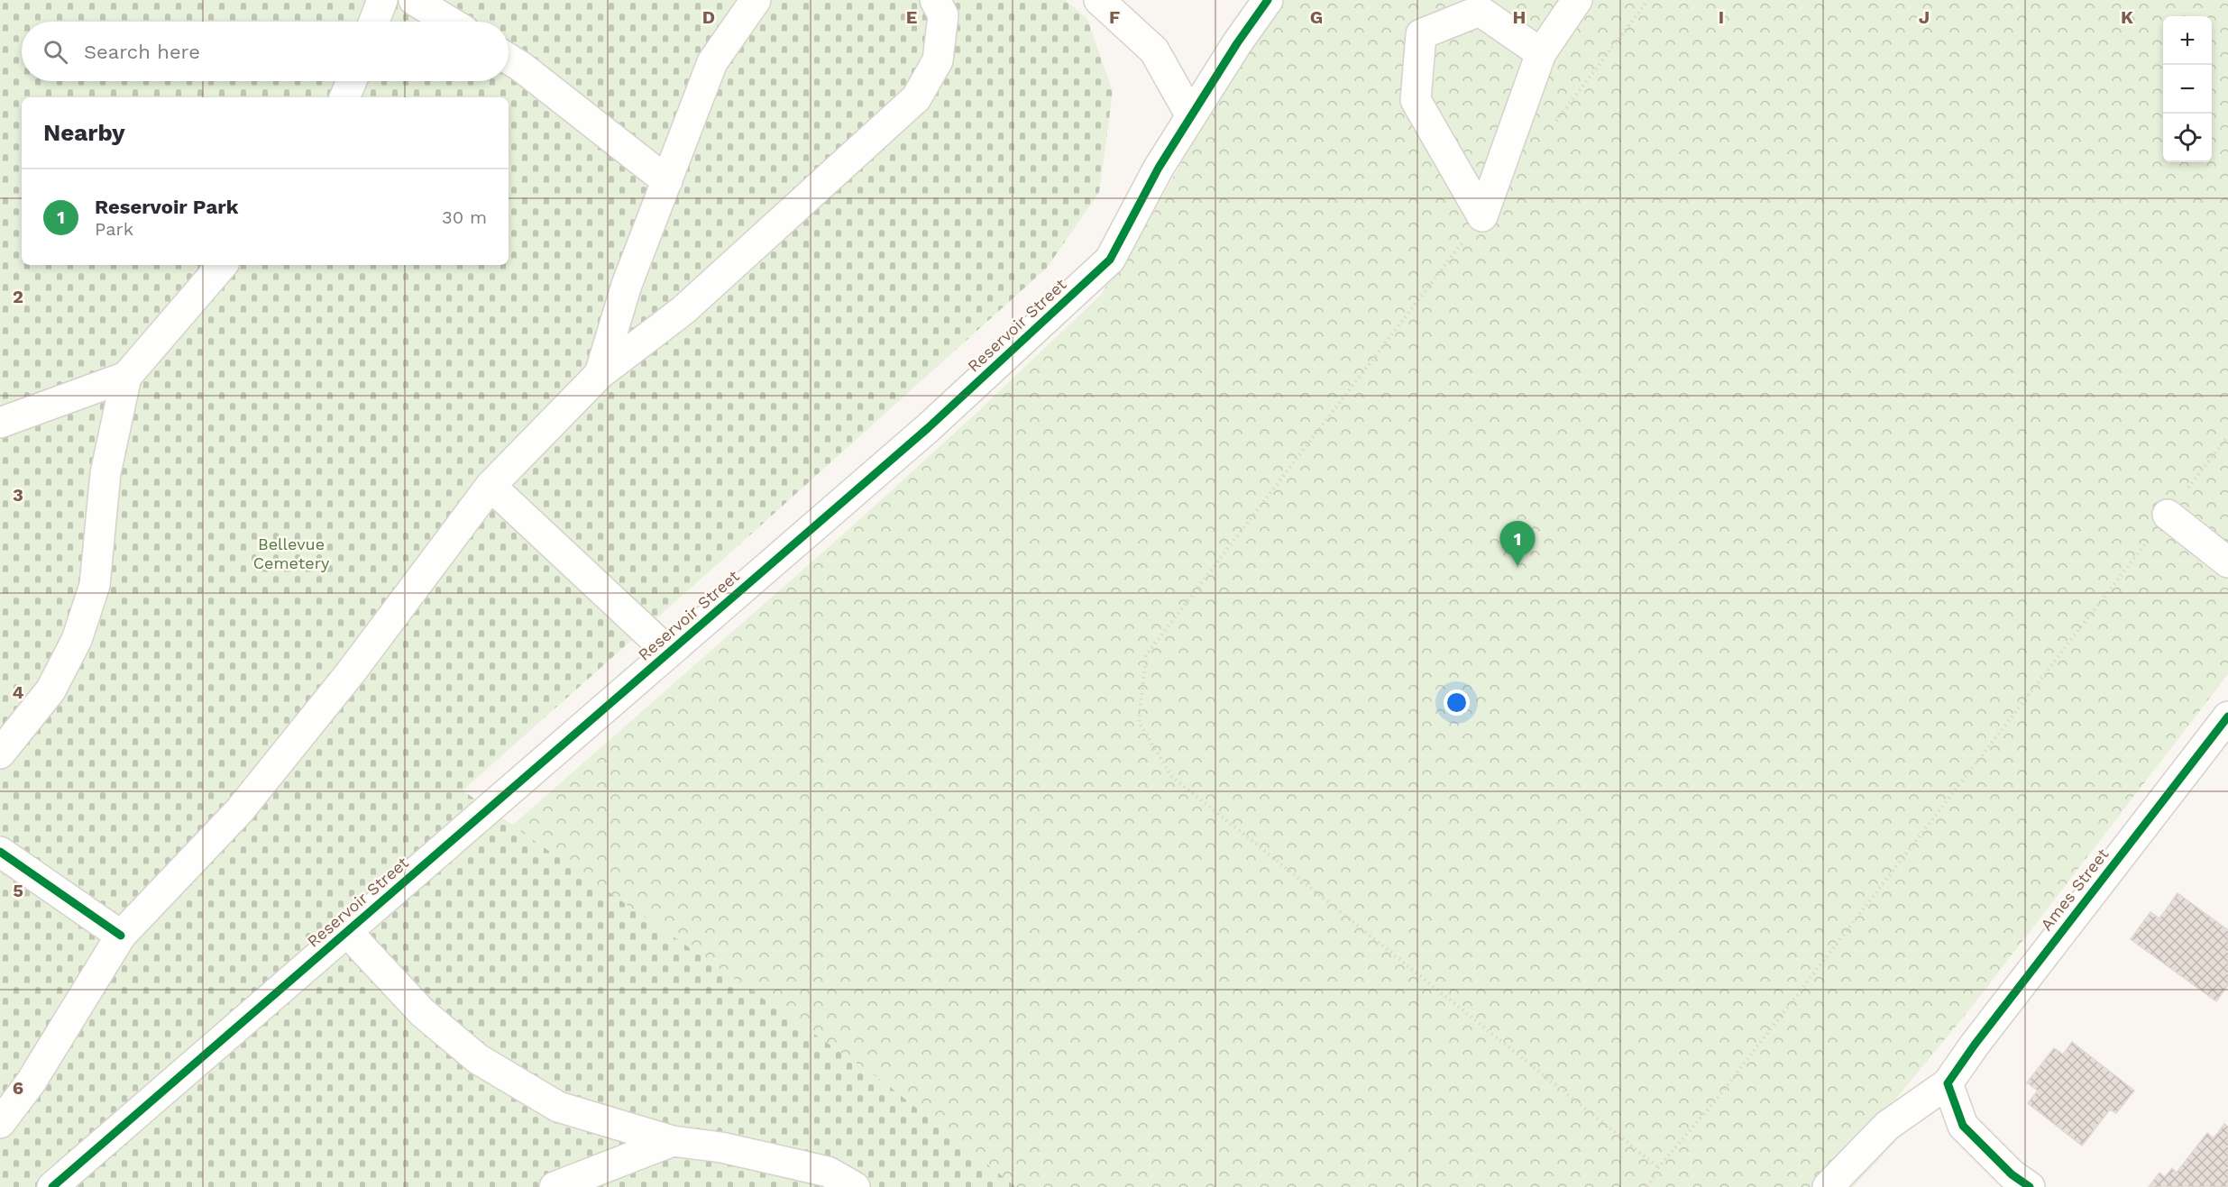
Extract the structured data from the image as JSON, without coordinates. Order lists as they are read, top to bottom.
{
  "streets": {
    "street": ["Reservoir Street", "Ames Street"]
  },
  "parks": ["Bellevue Cemetery"],
  "page": {
    "map_buttons": ["+", "−"],
    "search": "Search here",
    "heading": "Nearby",
    "list": [
      {
        "mark": "1",
        "name": "Reservoir Park",
        "note": "Park",
        "value": "30 m"
      }
    ],
    "pins": "1"
  },
  "grid": {
    "columns": [
      "D",
      "E",
      "F",
      "G",
      "H",
      "I",
      "J",
      "K"
    ],
    "rows": [
      "2",
      "3",
      "4",
      "5",
      "6"
    ]
  }
}
